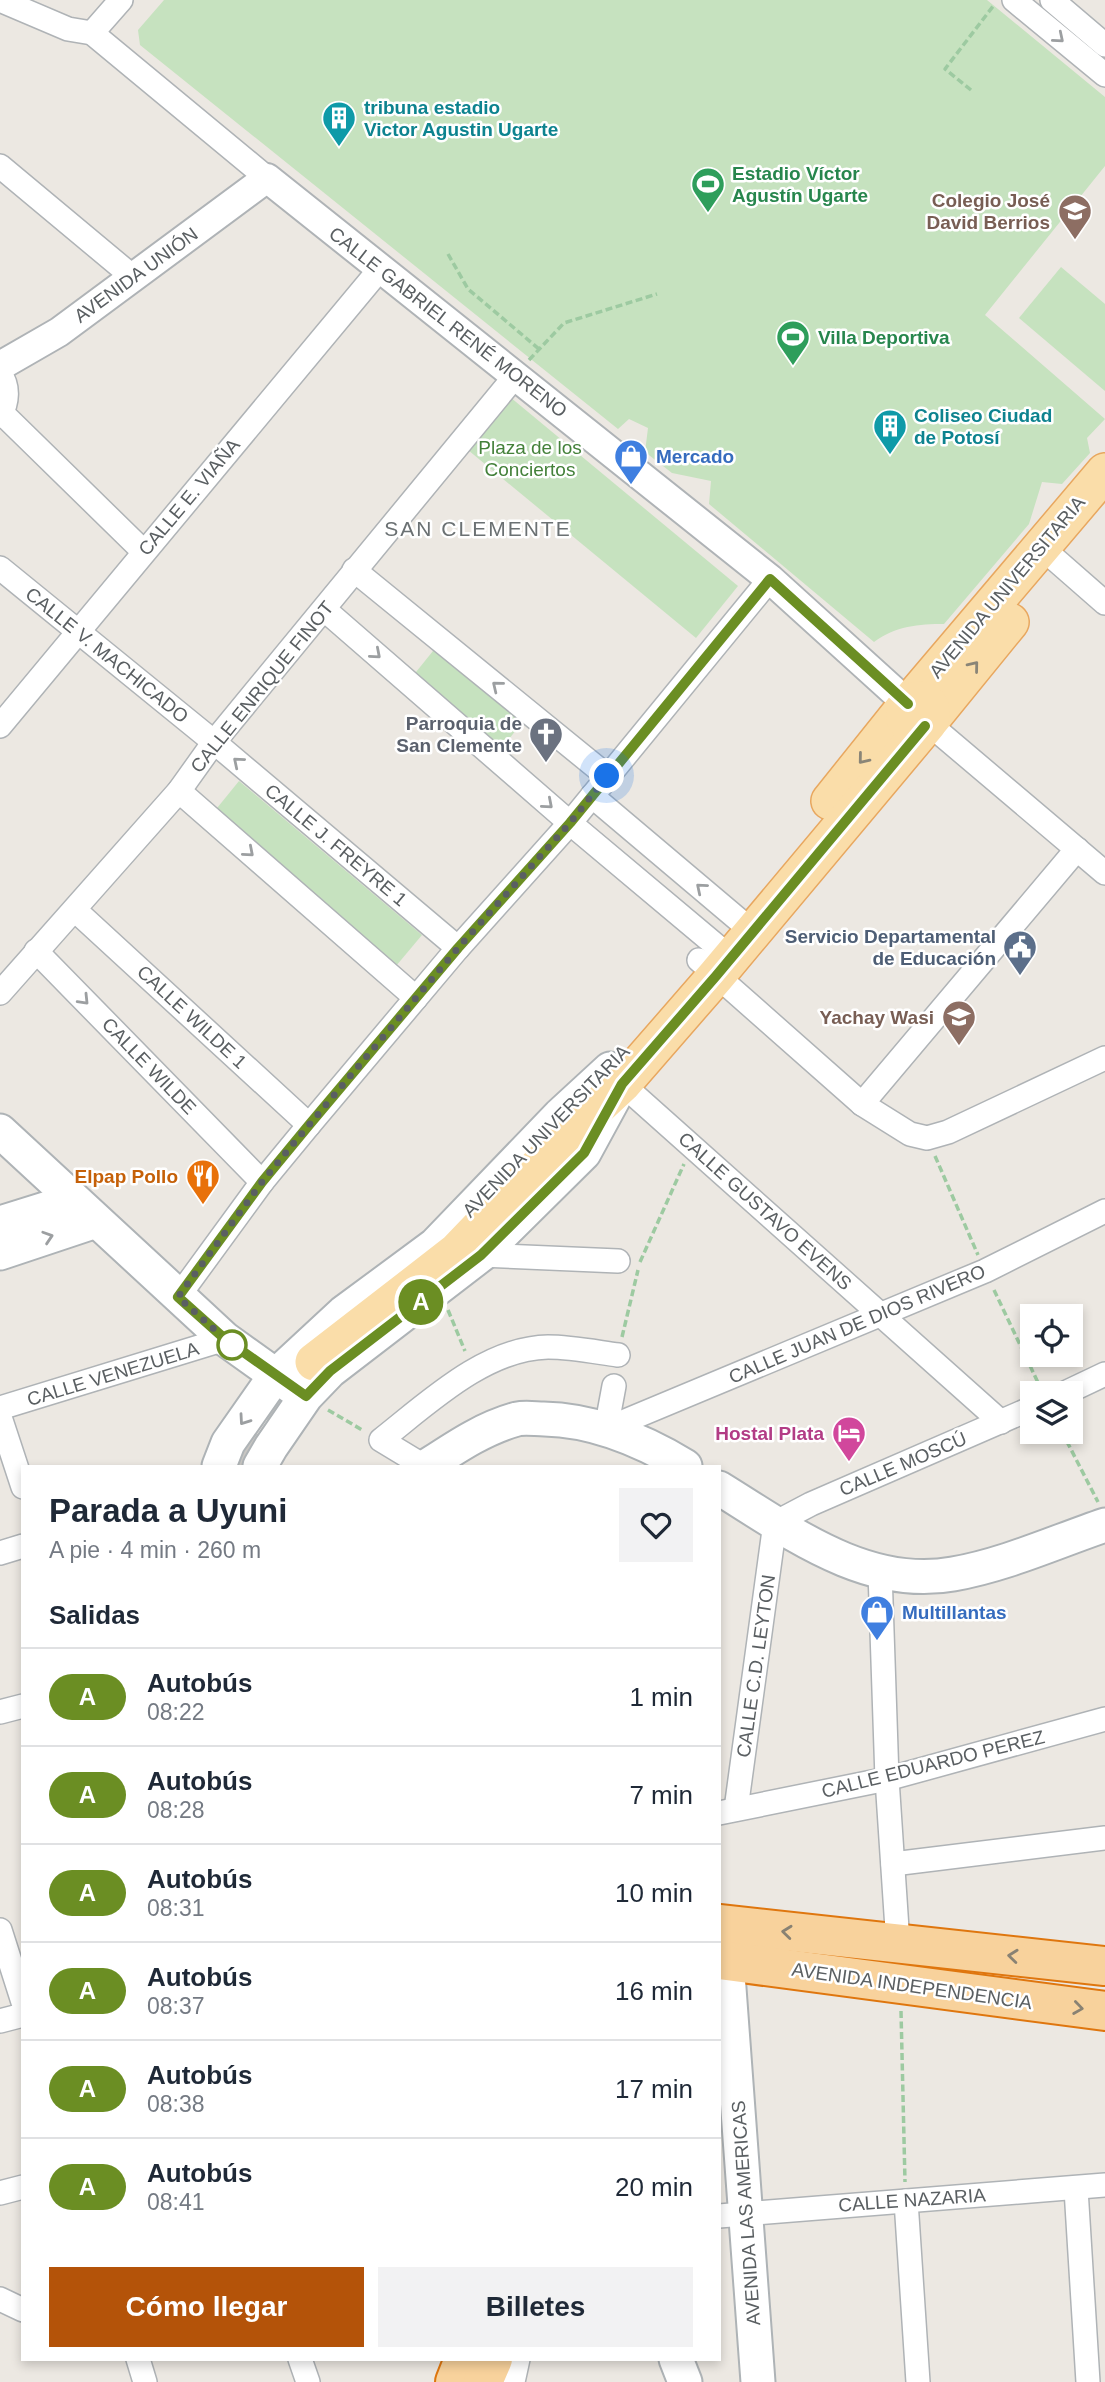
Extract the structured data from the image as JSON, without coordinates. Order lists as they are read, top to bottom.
{
  "streets": {
    "highway": ["AVENIDA INDEPENDENCIA"],
    "main road": ["AVENIDA UNIVERSITARIA", "AVENIDA LAS AMERICAS"],
    "street": [
      "AVENIDA UNIÓN",
      "CALLE GABRIEL RENÉ MORENO",
      "CALLE E. VIAÑA",
      "CALLE V. MACHICADO",
      "CALLE ENRIQUE FINOT",
      "CALLE J. FREYRE 1",
      "CALLE WILDE 1",
      "CALLE WILDE",
      "CALLE GUSTAVO EVENS",
      "CALLE JUAN DE DIOS RIVERO",
      "CALLE VENEZUELA",
      "CALLE MOSCÚ",
      "CALLE C.D. LEYTON",
      "CALLE EDUARDO PEREZ",
      "CALLE NAZARIA"
    ]
  },
  "crossings": [
    ["AVENIDA UNIÓN", "CALLE GABRIEL RENÉ MORENO"],
    ["CALLE GABRIEL RENÉ MORENO", "CALLE E. VIAÑA"],
    ["CALLE GABRIEL RENÉ MORENO", "AVENIDA UNIVERSITARIA"],
    ["CALLE GABRIEL RENÉ MORENO", "CALLE ENRIQUE FINOT"],
    ["CALLE E. VIAÑA", "CALLE V. MACHICADO"],
    ["AVENIDA UNIVERSITARIA", "CALLE GUSTAVO EVENS"],
    ["CALLE V. MACHICADO", "CALLE ENRIQUE FINOT"],
    ["CALLE V. MACHICADO", "CALLE J. FREYRE 1"],
    ["CALLE ENRIQUE FINOT", "CALLE J. FREYRE 1"],
    ["CALLE ENRIQUE FINOT", "CALLE WILDE 1"],
    ["CALLE ENRIQUE FINOT", "CALLE WILDE"],
    ["CALLE GUSTAVO EVENS", "CALLE JUAN DE DIOS RIVERO"],
    ["CALLE GUSTAVO EVENS", "CALLE MOSCÚ"],
    ["CALLE MOSCÚ", "CALLE C.D. LEYTON"],
    ["CALLE C.D. LEYTON", "CALLE EDUARDO PEREZ"],
    ["AVENIDA INDEPENDENCIA", "AVENIDA LAS AMERICAS"],
    ["CALLE NAZARIA", "AVENIDA LAS AMERICAS"]
  ],
  "one_way": ["CALLE WILDE"],
  "districts": ["SAN CLEMENTE"],
  "parks": ["Plaza de los Conciertos"],
  "places": {
    "building": ["tribuna estadio Victor Agustin Ugarte", "Coliseo Ciudad de Potosí"],
    "sports": ["Estadio Víctor Agustín Ugarte", "Villa Deportiva"],
    "school or university": ["Colegio José David Berrios", "Yachay Wasi"],
    "shop": ["Mercado", "Multillantas"],
    "church": ["Parroquia de San Clemente"],
    "public building": ["Servicio Departamental de Educación"],
    "restaurant": ["Elpap Pollo"],
    "hotel": ["Hostal Plata"]
  },
  "lines": ["bus line A"],
  "page": {
    "on_map": "A",
    "heading": [
      ["Parada a Uyuni", "A pie · 4 min · 260 m"],
      "Salidas"
    ],
    "list": [
      {
        "mark": "A",
        "name": "Autobús",
        "note": "08:22",
        "value": "1 min"
      },
      {
        "mark": "A",
        "name": "Autobús",
        "note": "08:28",
        "value": "7 min"
      },
      {
        "mark": "A",
        "name": "Autobús",
        "note": "08:31",
        "value": "10 min"
      },
      {
        "mark": "A",
        "name": "Autobús",
        "note": "08:37",
        "value": "16 min"
      },
      {
        "mark": "A",
        "name": "Autobús",
        "note": "08:38",
        "value": "17 min"
      },
      {
        "mark": "A",
        "name": "Autobús",
        "note": "08:41",
        "value": "20 min"
      }
    ],
    "buttons": ["Cómo llegar", "Billetes"]
  }
}
